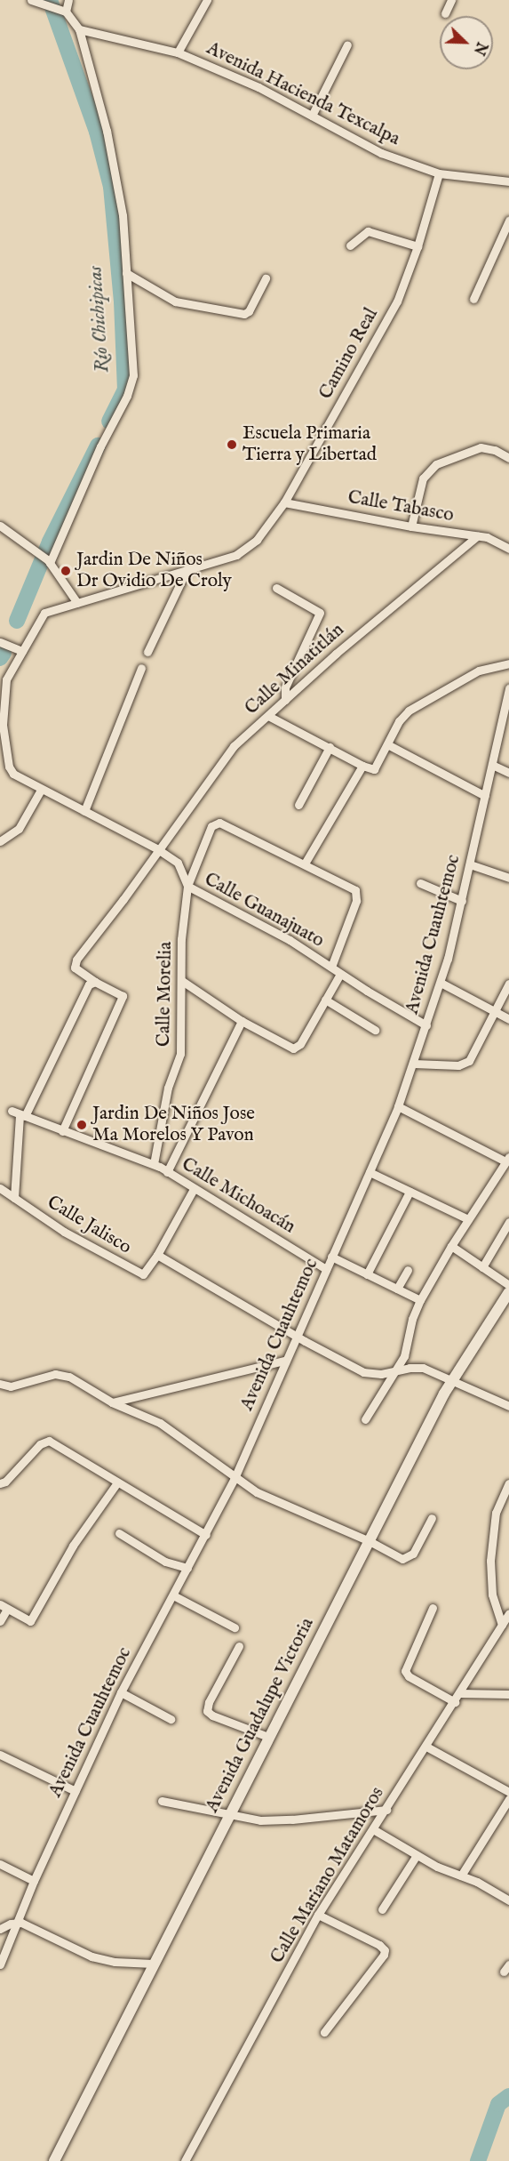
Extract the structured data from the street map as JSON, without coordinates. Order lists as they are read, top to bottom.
{
  "streets": {
    "main road": ["Avenida Guadalupe Victoria"],
    "street": [
      "Avenida Hacienda Texcalpa",
      "Camino Real",
      "Calle Tabasco",
      "Calle Minatitlán",
      "Calle Guanajuato",
      "Avenida Cuauhtemoc",
      "Calle Morelia",
      "Calle Michoacán",
      "Calle Jalisco",
      "Calle Mariano Matamoros"
    ]
  },
  "crossings": [
    ["Avenida Hacienda Texcalpa", "Camino Real"],
    ["Camino Real", "Calle Tabasco"],
    ["Camino Real", "Calle Guanajuato"],
    ["Calle Tabasco", "Calle Minatitlán"],
    ["Calle Minatitlán", "Calle Guanajuato"],
    ["Calle Guanajuato", "Avenida Cuauhtemoc"],
    ["Calle Guanajuato", "Calle Morelia"],
    ["Avenida Cuauhtemoc", "Calle Michoacán"],
    ["Avenida Cuauhtemoc", "Calle Jalisco"],
    ["Calle Morelia", "Calle Michoacán"],
    ["Calle Michoacán", "Calle Jalisco"],
    ["Calle Jalisco", "Avenida Guadalupe Victoria"]
  ],
  "water": ["Río Chichipicas"],
  "places": ["Escuela Primaria Tierra y Libertad", "Jardin De Niños Dr Ovidio De Croly", "Jardin De Niños Jose Ma Morelos Y Pavon"],
  "north": "bottom right"
}
